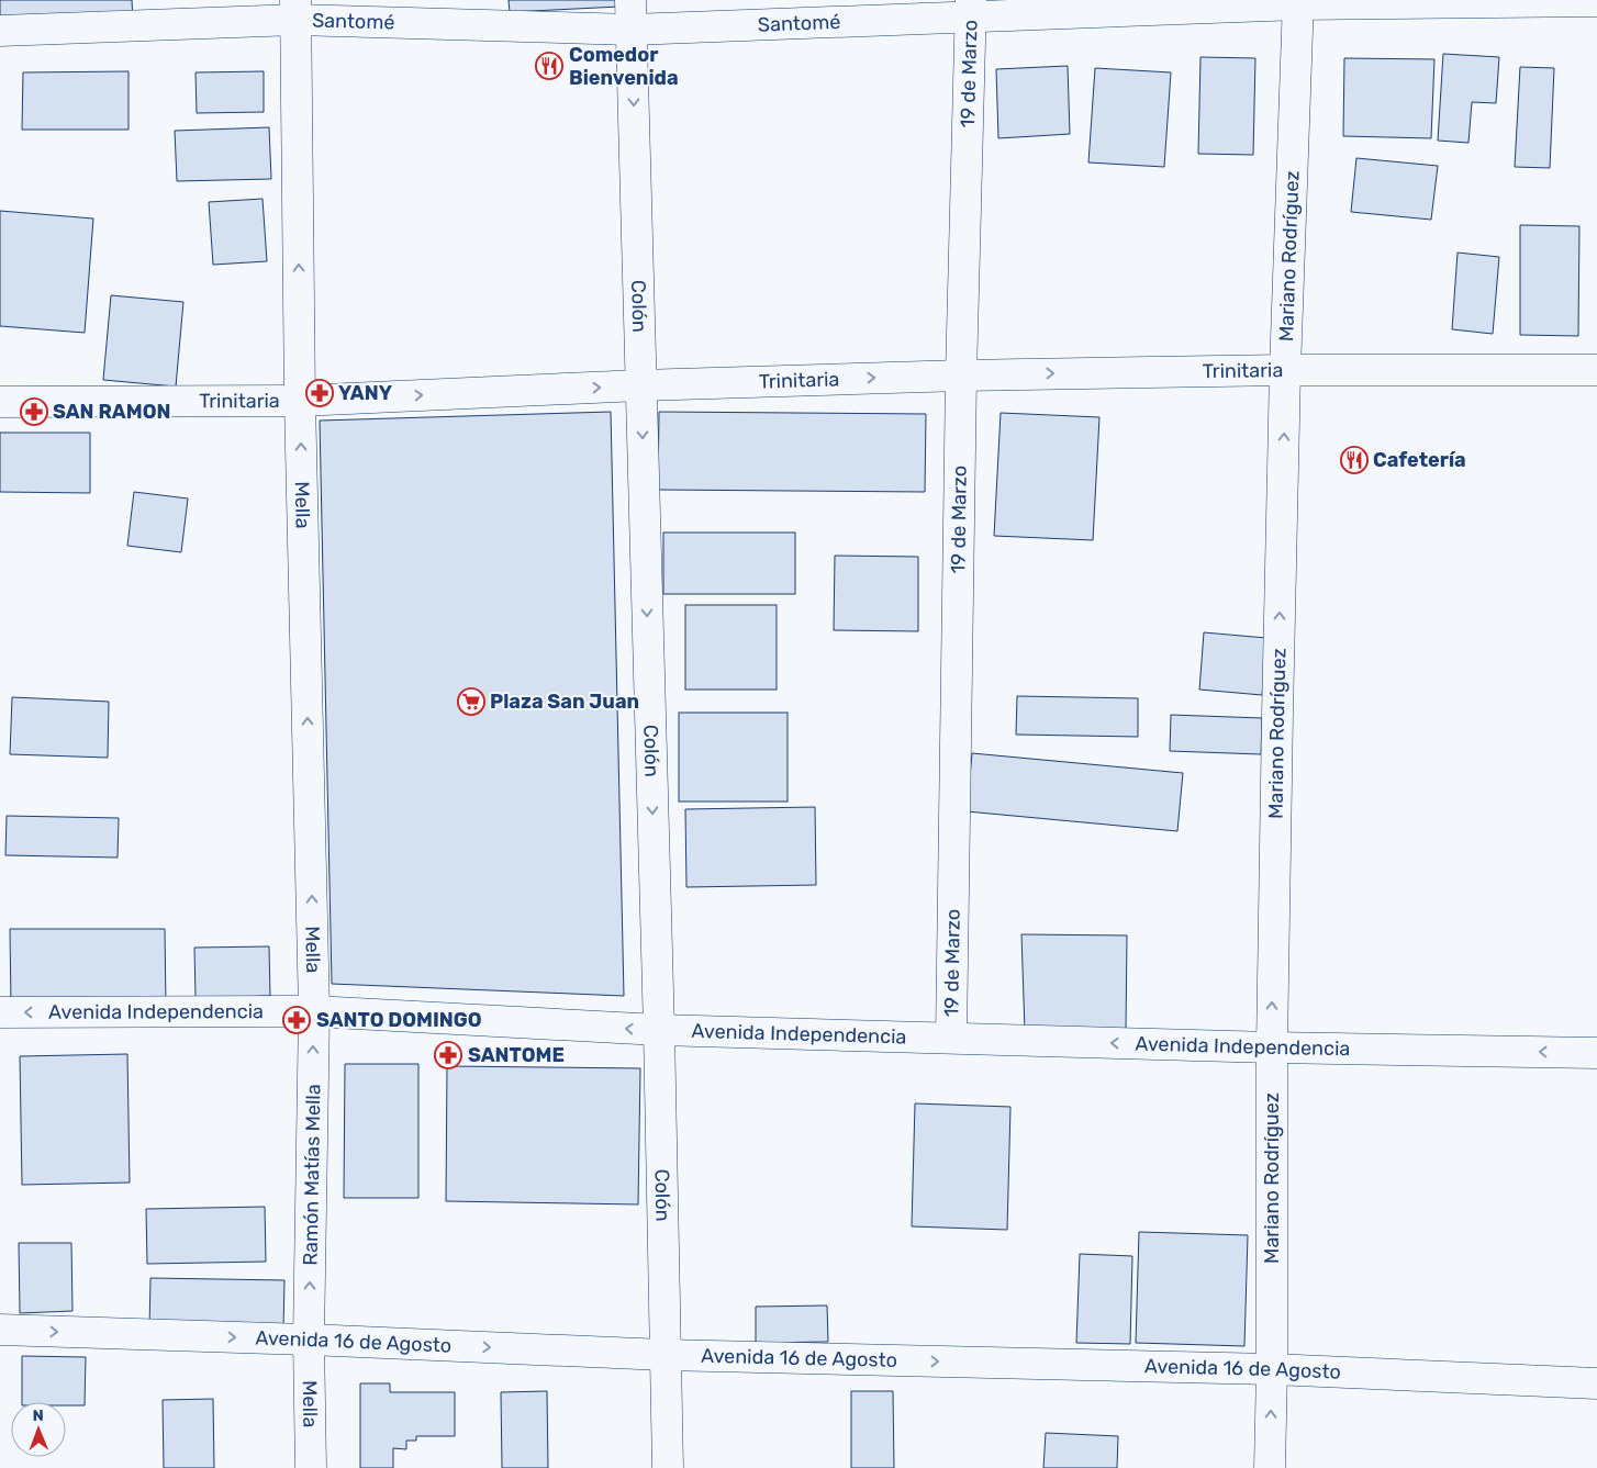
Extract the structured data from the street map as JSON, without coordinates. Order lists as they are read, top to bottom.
{
  "streets": {
    "street": [
      "Santomé",
      "19 de Marzo",
      "Mariano Rodríguez",
      "Colón",
      "Trinitaria",
      "Mella",
      "Avenida Independencia",
      "Ramón Matías Mella",
      "Avenida 16 de Agosto"
    ]
  },
  "crossings": [
    ["Santomé", "19 de Marzo"],
    ["Santomé", "Mariano Rodríguez"],
    ["Santomé", "Colón"],
    ["Santomé", "Mella"],
    ["19 de Marzo", "Trinitaria"],
    ["19 de Marzo", "Avenida Independencia"],
    ["Mariano Rodríguez", "Trinitaria"],
    ["Mariano Rodríguez", "Avenida Independencia"],
    ["Mariano Rodríguez", "Avenida 16 de Agosto"],
    ["Colón", "Trinitaria"],
    ["Colón", "Avenida Independencia"],
    ["Colón", "Avenida 16 de Agosto"],
    ["Trinitaria", "Mella"],
    ["Mella", "Avenida Independencia"],
    ["Mella", "Ramón Matías Mella"],
    ["Mella", "Avenida 16 de Agosto"],
    ["Avenida Independencia", "Ramón Matías Mella"],
    ["Ramón Matías Mella", "Avenida 16 de Agosto"]
  ],
  "one_way": [
    "Mariano Rodríguez",
    "Colón",
    "Trinitaria",
    "Mella",
    "Avenida Independencia",
    "Ramón Matías Mella",
    "Avenida 16 de Agosto"
  ],
  "places": {
    "restaurant": ["Comedor Bienvenida", "Cafetería"],
    "pharmacy": [
      "YANY",
      "SAN RAMON",
      "SANTO DOMINGO",
      "SANTOME"
    ],
    "supermarket": ["Plaza San Juan"]
  },
  "north": "top"
}
